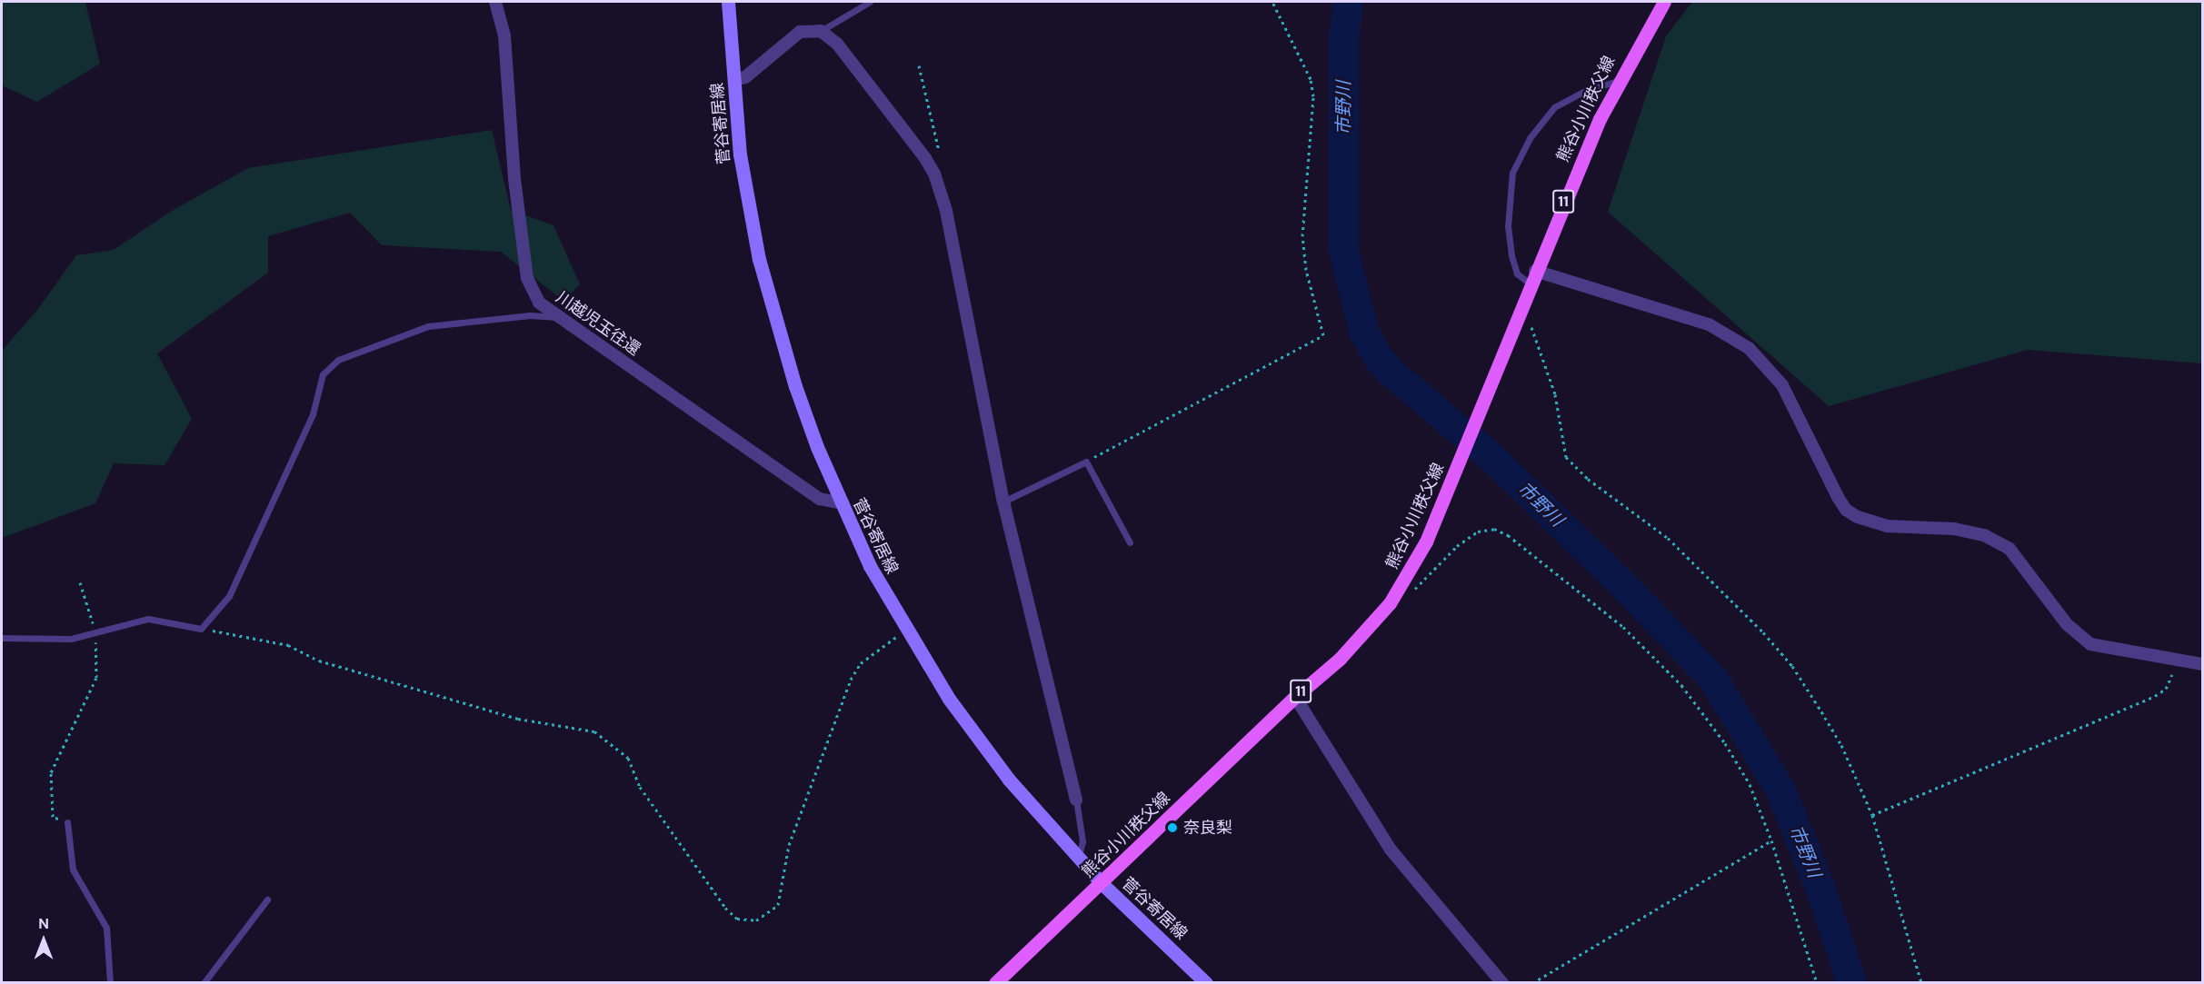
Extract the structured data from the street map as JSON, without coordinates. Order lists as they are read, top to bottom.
{
  "streets": {
    "main road": ["熊谷小川秩父線", "菅谷寄居線", "11"],
    "street": ["川越児玉往還"]
  },
  "crossings": [
    ["熊谷小川秩父線", "菅谷寄居線"],
    ["菅谷寄居線", "川越児玉往還"]
  ],
  "water": ["市野川"],
  "places": ["奈良梨"],
  "north": "top"
}
